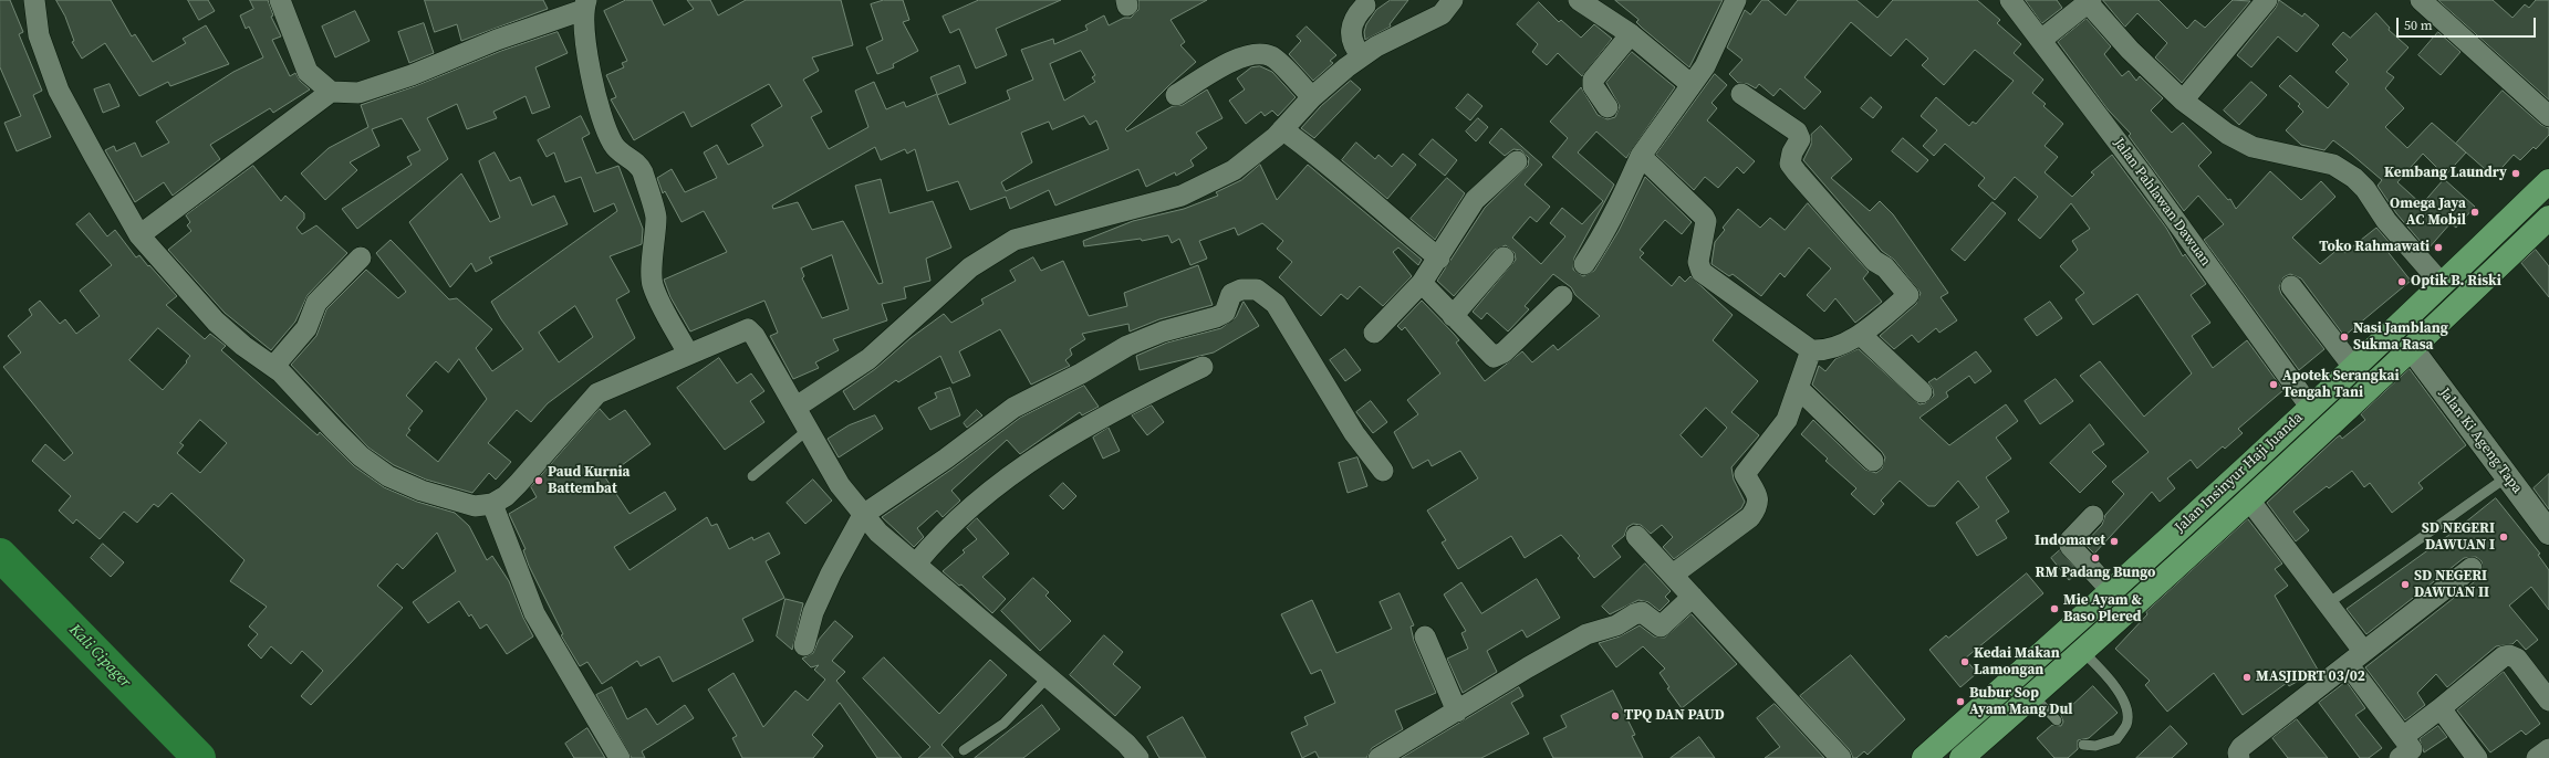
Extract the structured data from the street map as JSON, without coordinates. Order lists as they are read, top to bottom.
{
  "streets": {
    "highway": ["Jalan Insinyur Haji Juanda"],
    "street": ["Jalan Pahlawan Dawuan", "Jalan Ki Ageng Tapa"]
  },
  "crossings": [
    ["Jalan Pahlawan Dawuan", "Jalan Insinyur Haji Juanda"],
    ["Jalan Ki Ageng Tapa", "Jalan Insinyur Haji Juanda"]
  ],
  "water": ["Kali Cipager"],
  "places": [
    "Kembang Laundry",
    "Omega Jaya AC Mobil",
    "Toko Rahmawati",
    "Optik B. Riski",
    "Nasi Jamblang Sukma Rasa",
    "Apotek Serangkai Tengah Tani",
    "Paud Kurnia Battembat",
    "SD NEGERI DAWUAN I",
    "Indomaret",
    "RM Padang Bungo",
    "SD NEGERI DAWUAN II",
    "Mie Ayam & Baso Plered",
    "Kedai Makan Lamongan",
    "MASJIDRT 03/02",
    "Bubur Sop Ayam Mang Dul",
    "TPQ DAN PAUD"
  ],
  "scale_bar": "50 m"
}
